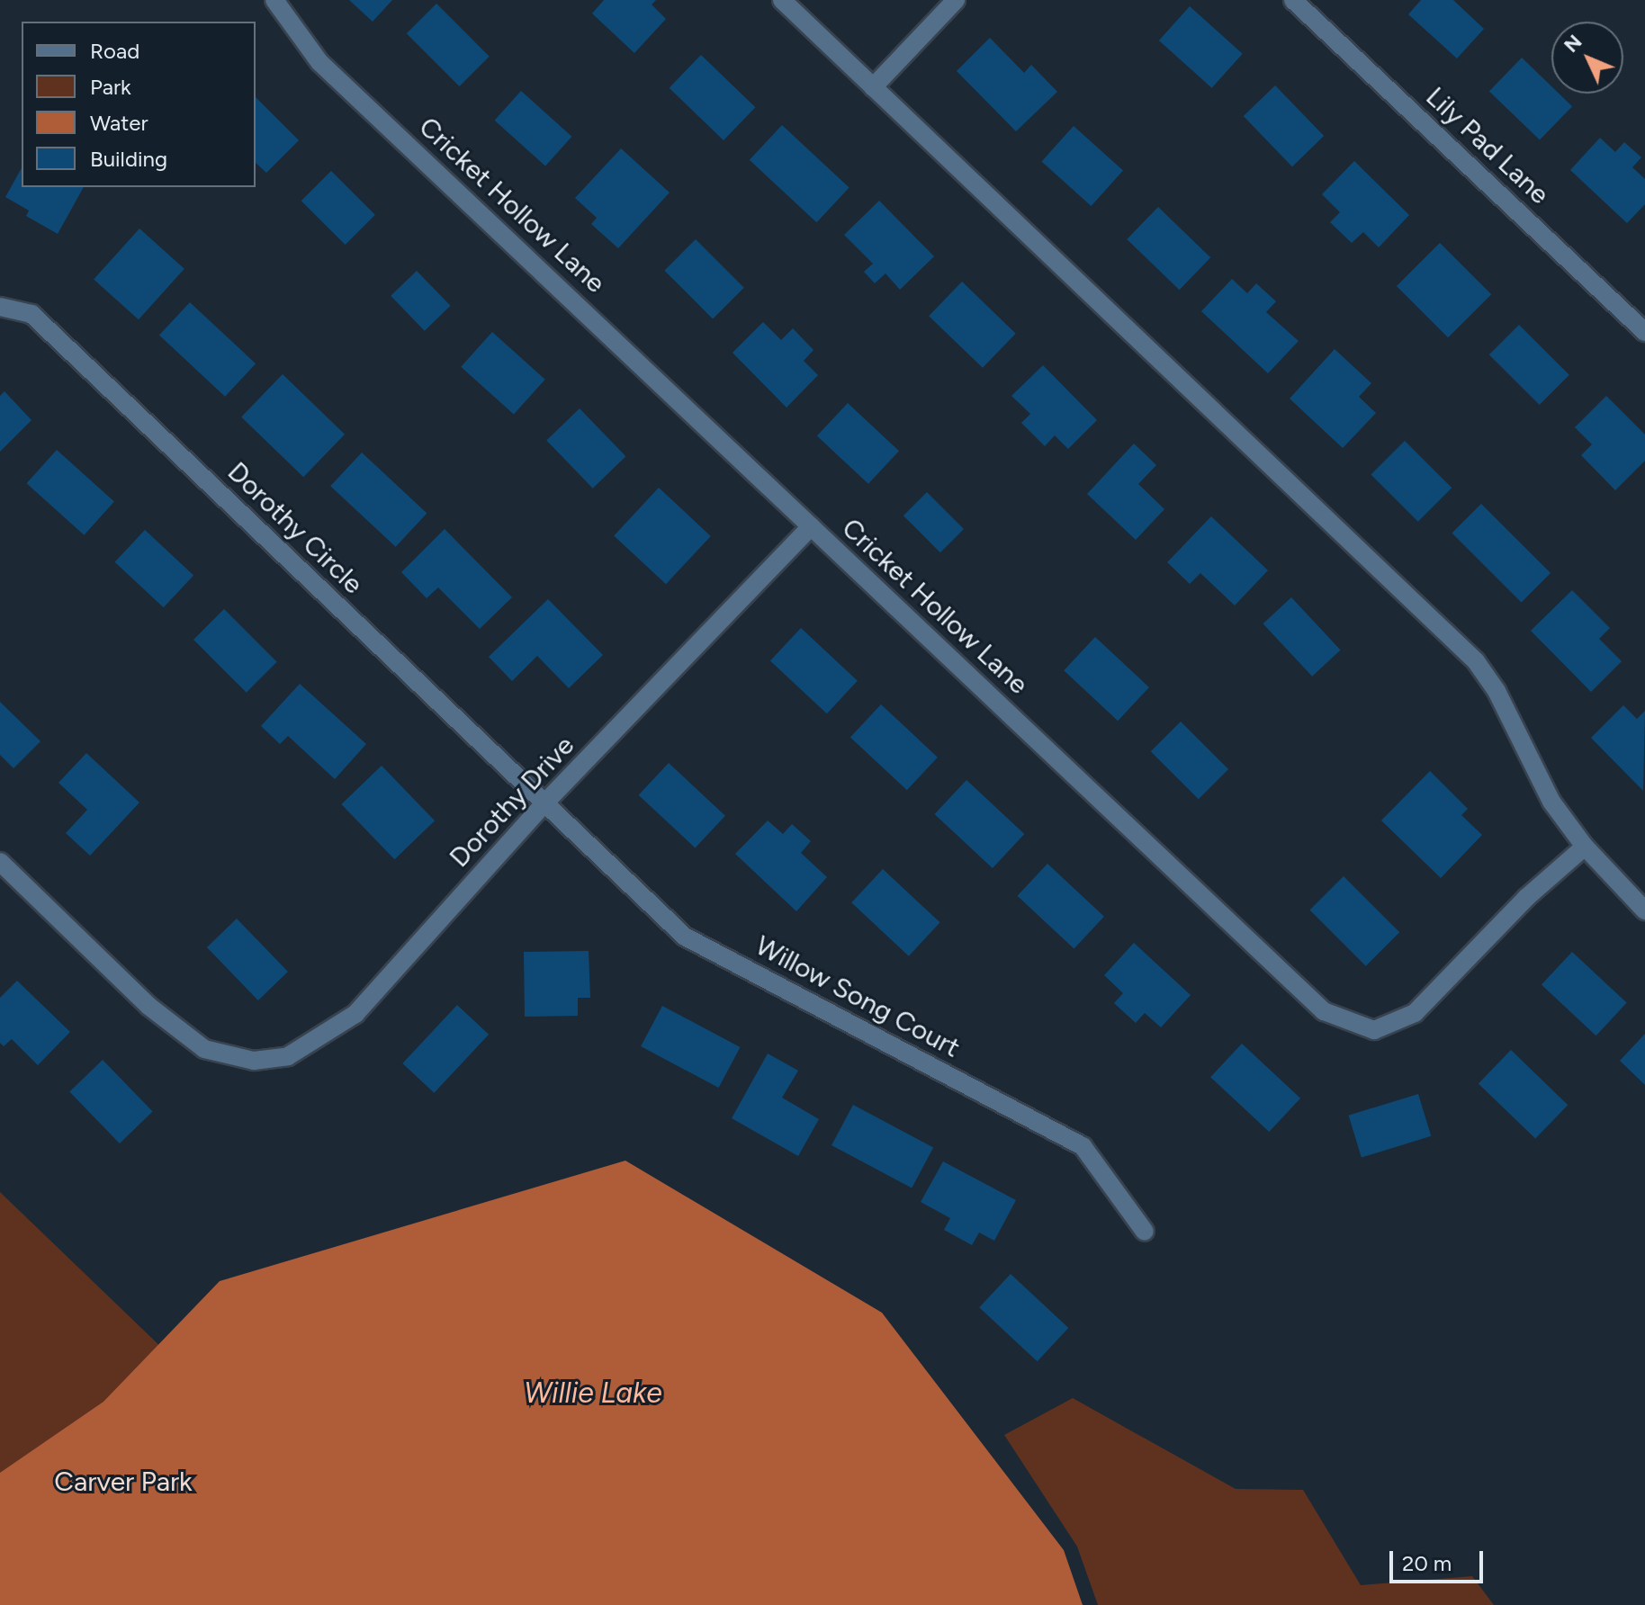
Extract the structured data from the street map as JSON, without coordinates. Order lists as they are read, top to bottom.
{
  "streets": {
    "street": [
      "Lily Pad Lane",
      "Cricket Hollow Lane",
      "Dorothy Circle",
      "Dorothy Drive",
      "Willow Song Court"
    ]
  },
  "crossings": [
    ["Cricket Hollow Lane", "Dorothy Drive"],
    ["Dorothy Circle", "Dorothy Drive"],
    ["Dorothy Circle", "Willow Song Court"],
    ["Dorothy Drive", "Willow Song Court"]
  ],
  "water": ["Willie Lake"],
  "parks": ["Carver Park"],
  "legend": [
    "Road",
    "Park",
    "Water",
    "Building"
  ],
  "scale_bar": "20 m",
  "north": "top left"
}
